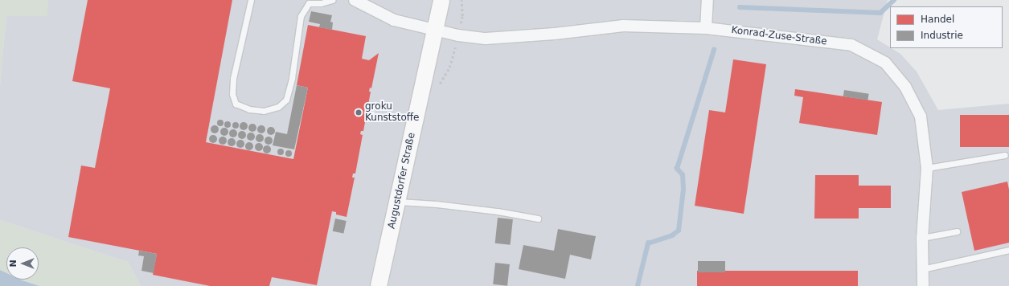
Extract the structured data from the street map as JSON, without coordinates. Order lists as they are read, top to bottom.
{
  "streets": {
    "main road": ["Augustdorfer Straße"],
    "street": ["Konrad-Zuse-Straße"]
  },
  "crossings": [
    ["Konrad-Zuse-Straße", "Augustdorfer Straße"]
  ],
  "places": ["groku Kunststoffe"],
  "legend": ["Handel", "Industrie"],
  "north": "left"
}
